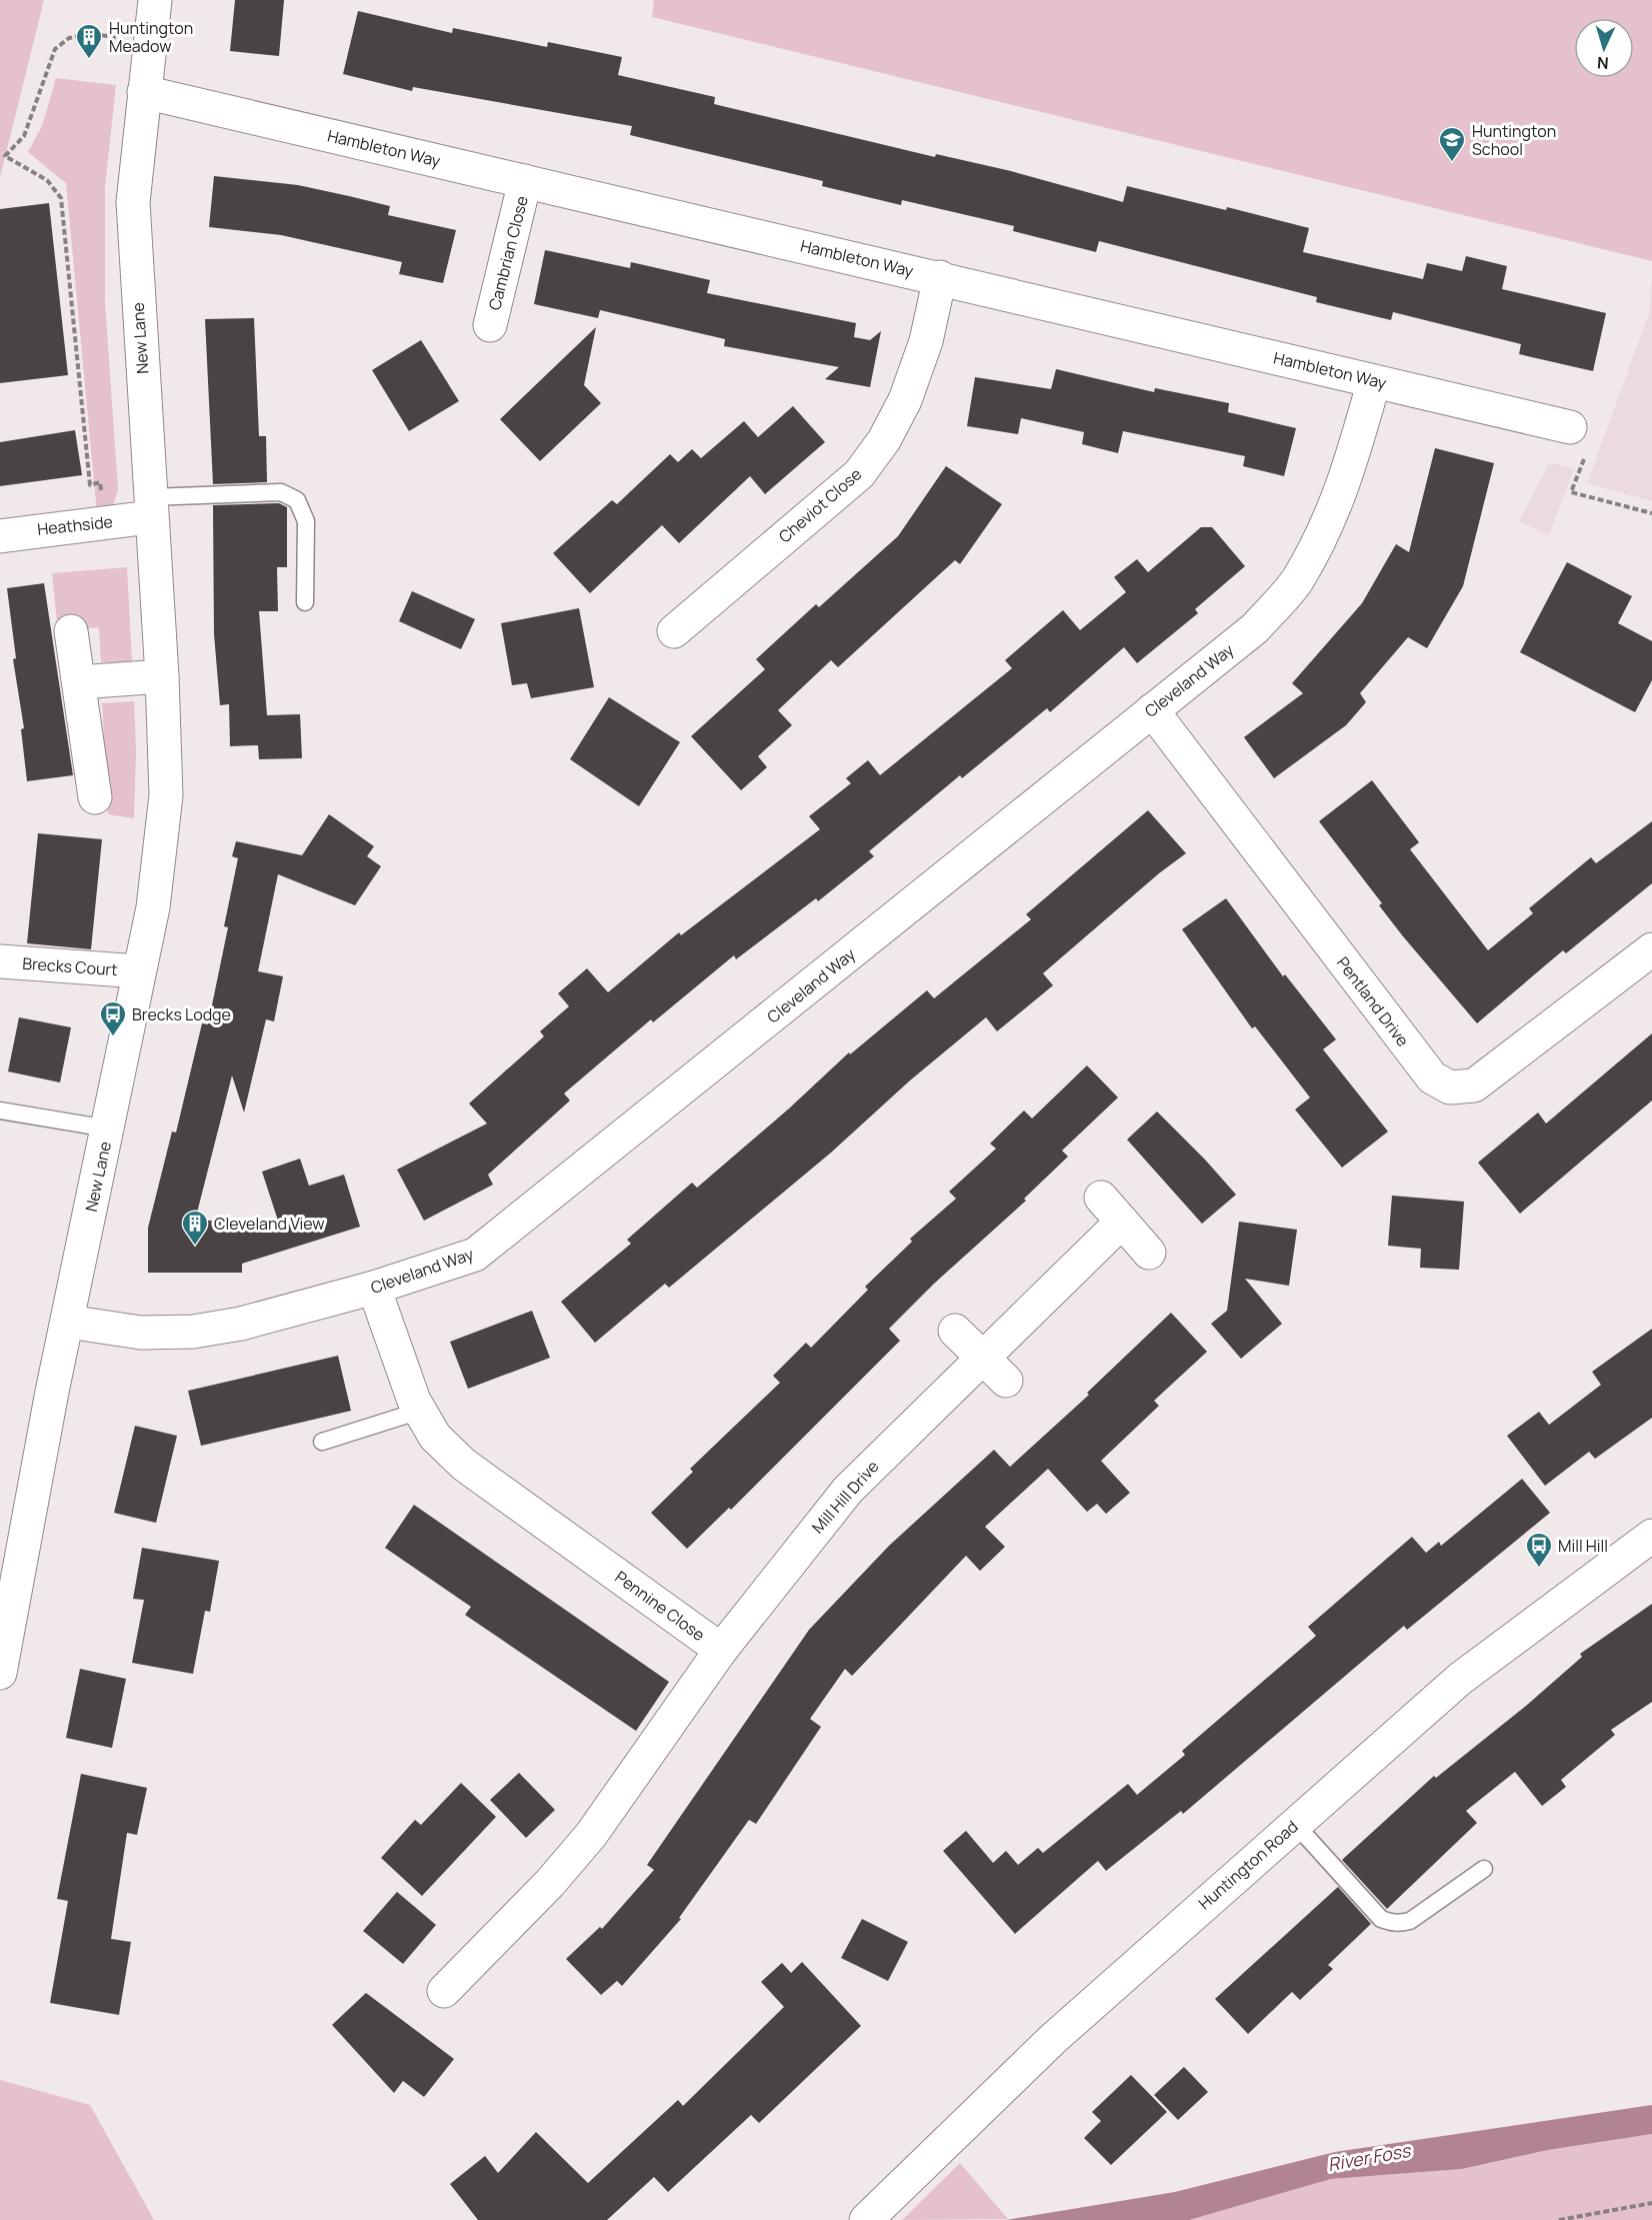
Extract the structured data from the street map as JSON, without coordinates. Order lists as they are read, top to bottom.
{
  "streets": {
    "street": [
      "Hambleton Way",
      "Cambrian Close",
      "New Lane",
      "Cheviot Close",
      "Heathside",
      "Cleveland Way",
      "Brecks Court",
      "Pentland Drive",
      "Mill Hill Drive",
      "Pennine Close",
      "Huntington Road"
    ]
  },
  "crossings": [
    ["Hambleton Way", "Cambrian Close"],
    ["Hambleton Way", "New Lane"],
    ["Hambleton Way", "Cheviot Close"],
    ["Hambleton Way", "Cleveland Way"],
    ["New Lane", "Heathside"],
    ["New Lane", "Cleveland Way"],
    ["New Lane", "Brecks Court"],
    ["Cleveland Way", "Pentland Drive"],
    ["Cleveland Way", "Pennine Close"],
    ["Mill Hill Drive", "Pennine Close"]
  ],
  "water": ["River Foss"],
  "places": {
    "building": ["Huntington Meadow", "Cleveland View"],
    "school or university": ["Huntington School"],
    "bus stop": ["Brecks Lodge", "Mill Hill"]
  },
  "north": "bottom"
}
